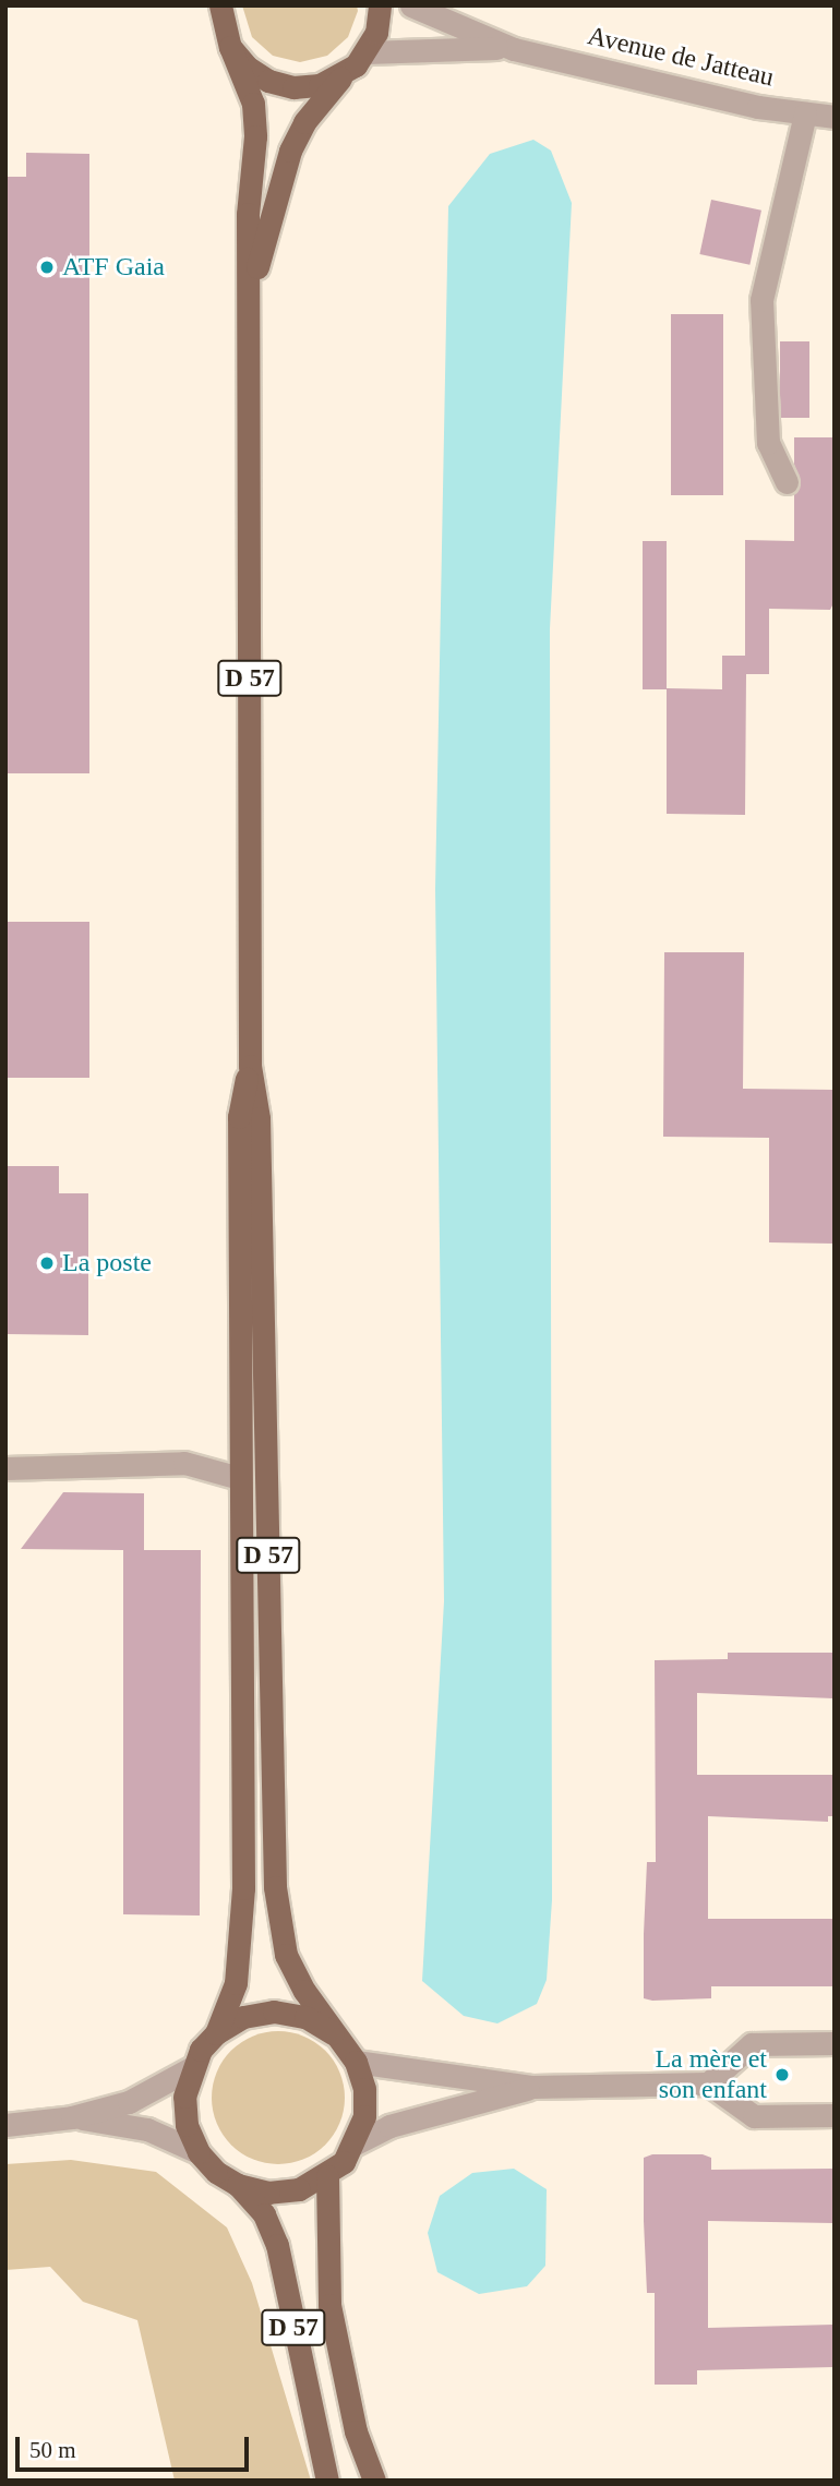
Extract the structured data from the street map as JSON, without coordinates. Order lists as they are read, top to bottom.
{
  "streets": {
    "main road": ["D 57"],
    "street": ["Avenue de Jatteau"]
  },
  "places": ["ATF Gaia", "La poste", "La mère et son enfant"],
  "scale_bar": "50 m"
}
